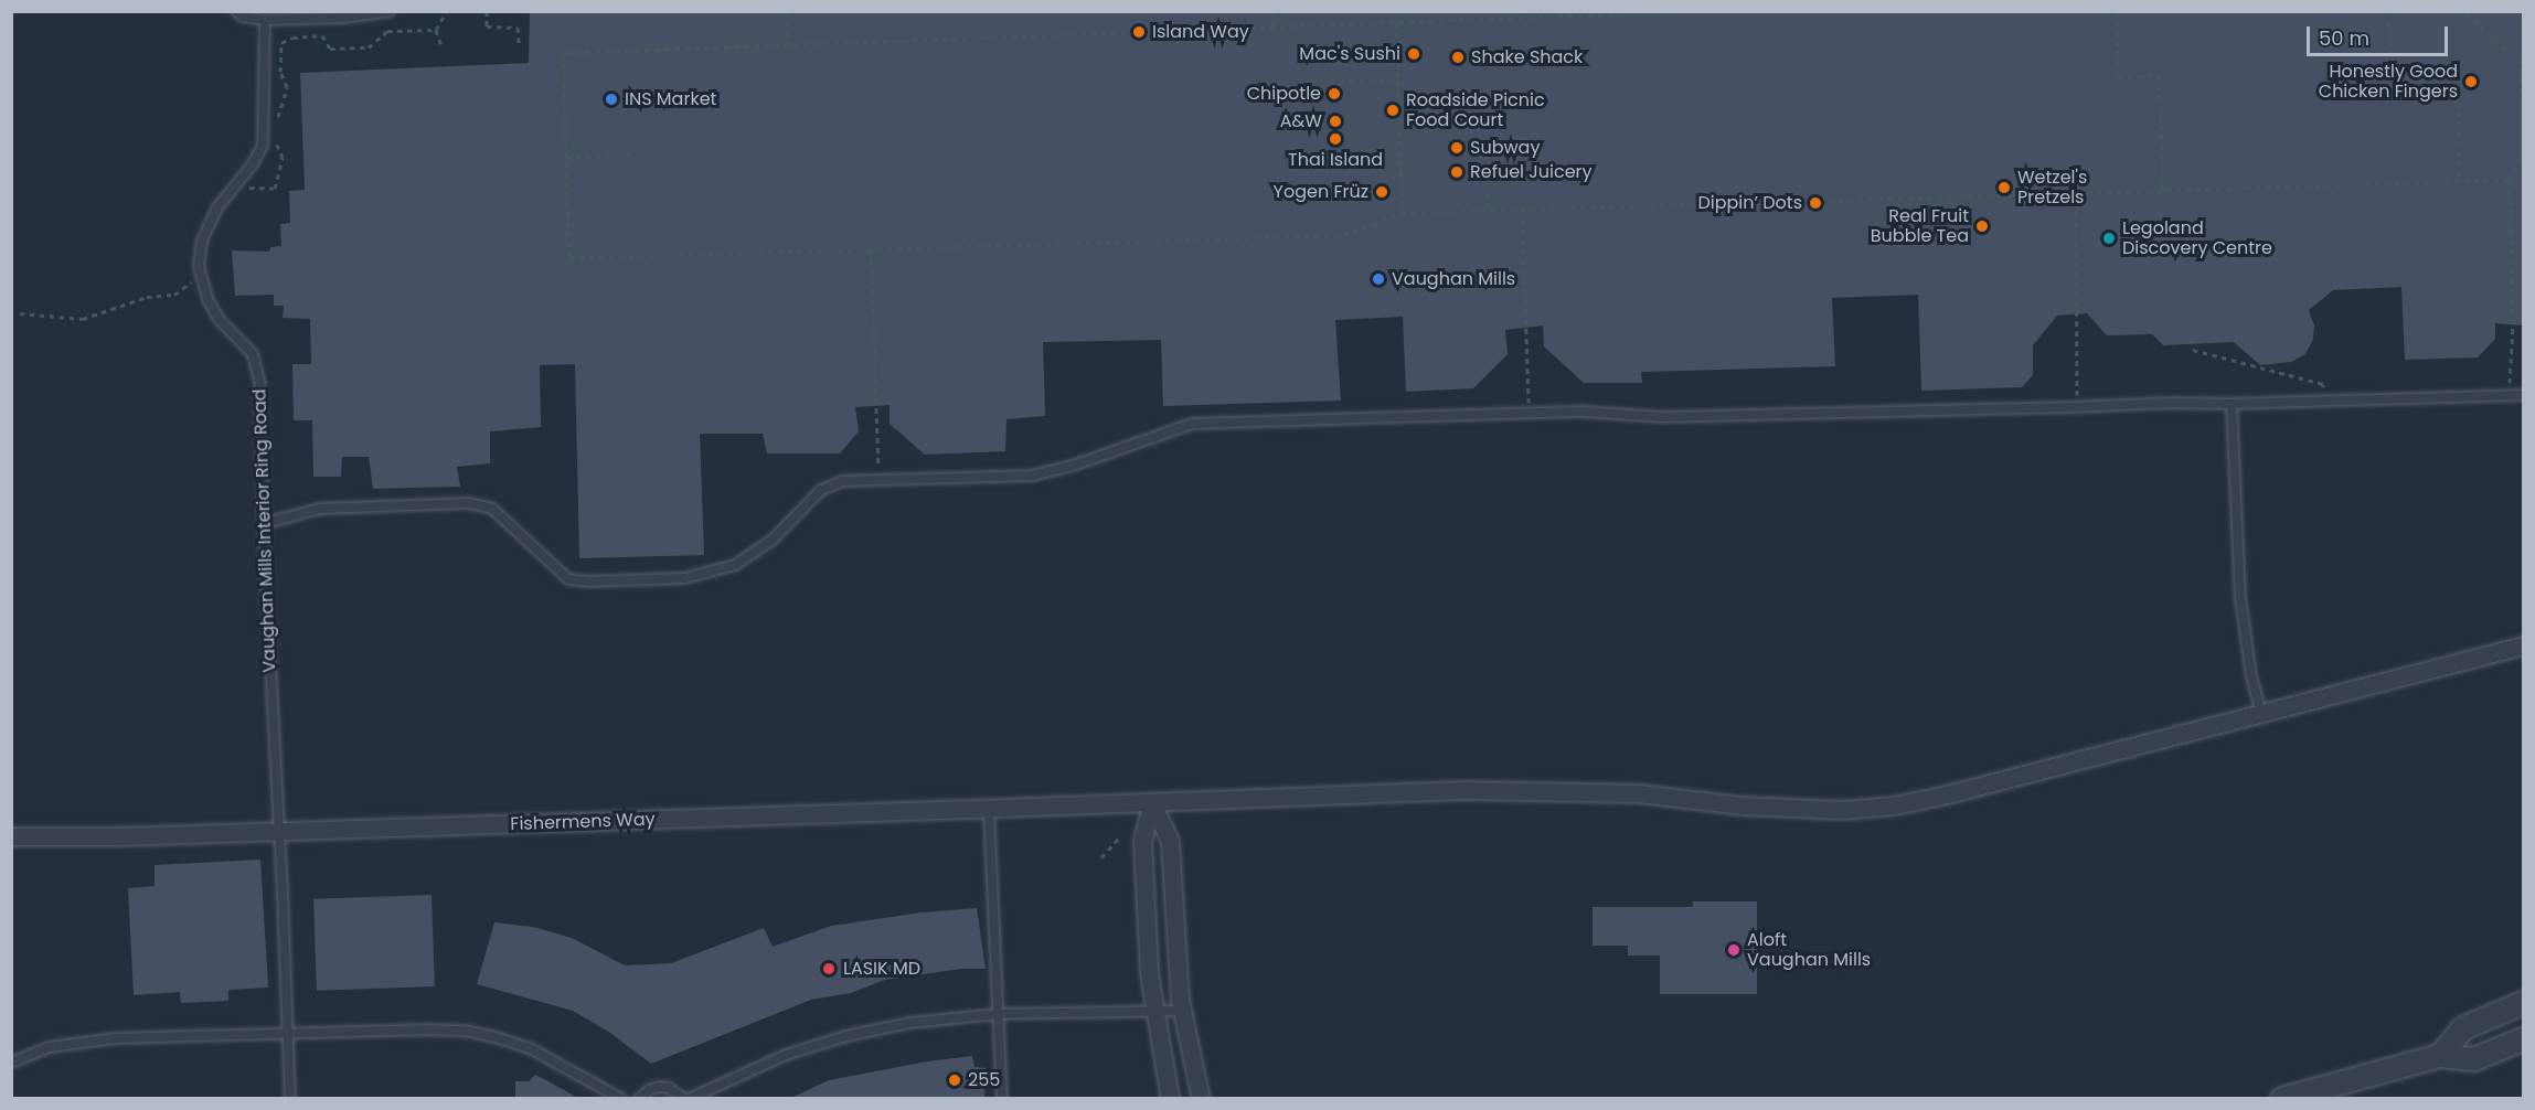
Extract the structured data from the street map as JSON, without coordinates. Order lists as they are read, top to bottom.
{
  "streets": {
    "street": ["Fishermens Way"],
    "lane": ["Vaughan Mills Interior Ring Road"]
  },
  "crossings": [
    ["Vaughan Mills Interior Ring Road", "Fishermens Way"]
  ],
  "places": [
    "Island Way",
    "Mac's Sushi",
    "Shake Shack",
    "Honestly Good Chicken Fingers",
    "Chipotle",
    "INS Market",
    "Roadside Picnic Food Court",
    "A&W",
    "Thai Island",
    "Subway",
    "Refuel Juicery",
    "Wetzel's Pretzels",
    "Yogen Früz",
    "Dippin’ Dots",
    "Real Fruit Bubble Tea",
    "Legoland Discovery Centre",
    "Vaughan Mills",
    "Aloft Vaughan Mills",
    "LASIK MD",
    "255"
  ],
  "scale_bar": "50 m"
}
